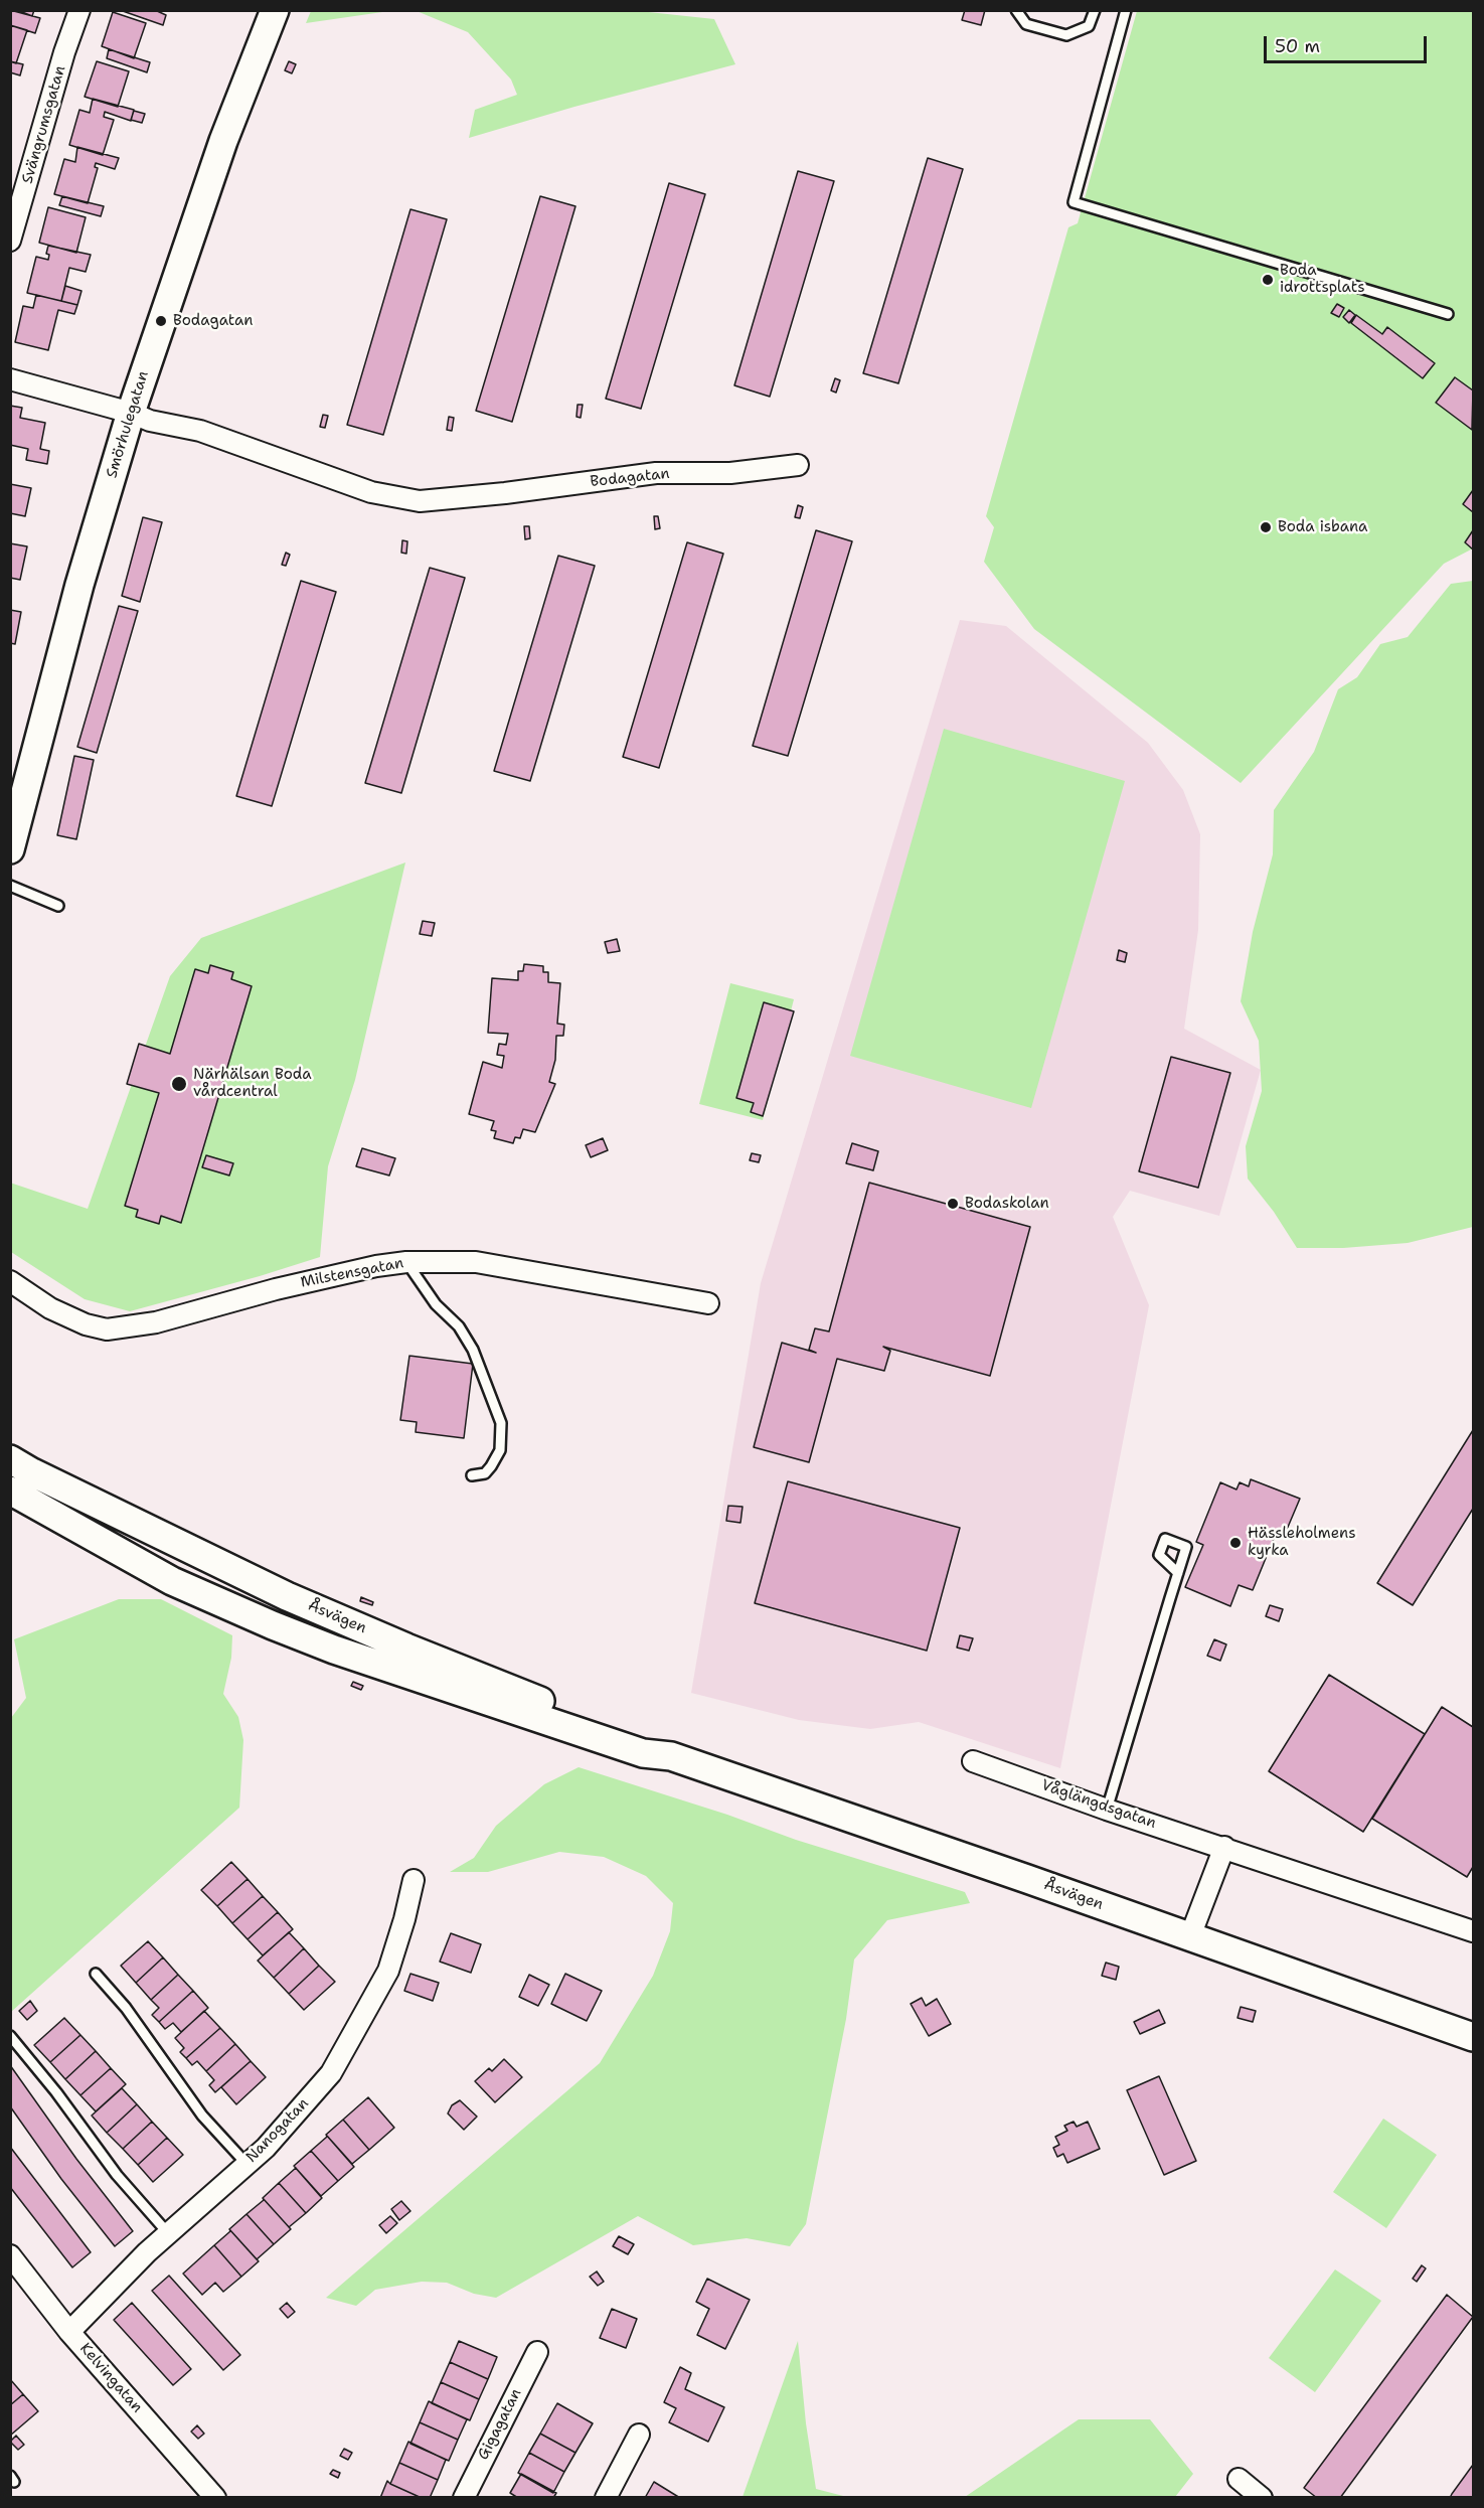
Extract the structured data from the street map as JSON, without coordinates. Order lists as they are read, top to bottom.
{
  "streets": {
    "street": [
      "Svängrumsgatan",
      "Smörhulegatan",
      "Bodagatan",
      "Milstensgatan",
      "Åsvägen",
      "Våglängdsgatan",
      "Nanogatan",
      "Kelvingatan",
      "Gigagatan"
    ]
  },
  "crossings": [
    ["Smörhulegatan", "Bodagatan"],
    ["Nanogatan", "Kelvingatan"]
  ],
  "places": [
    "Boda idrottsplats",
    "Bodagatan",
    "Boda isbana",
    "Närhälsan Boda vårdcentral",
    "Bodaskolan",
    "Hässleholmens kyrka"
  ],
  "scale_bar": "50 m"
}
